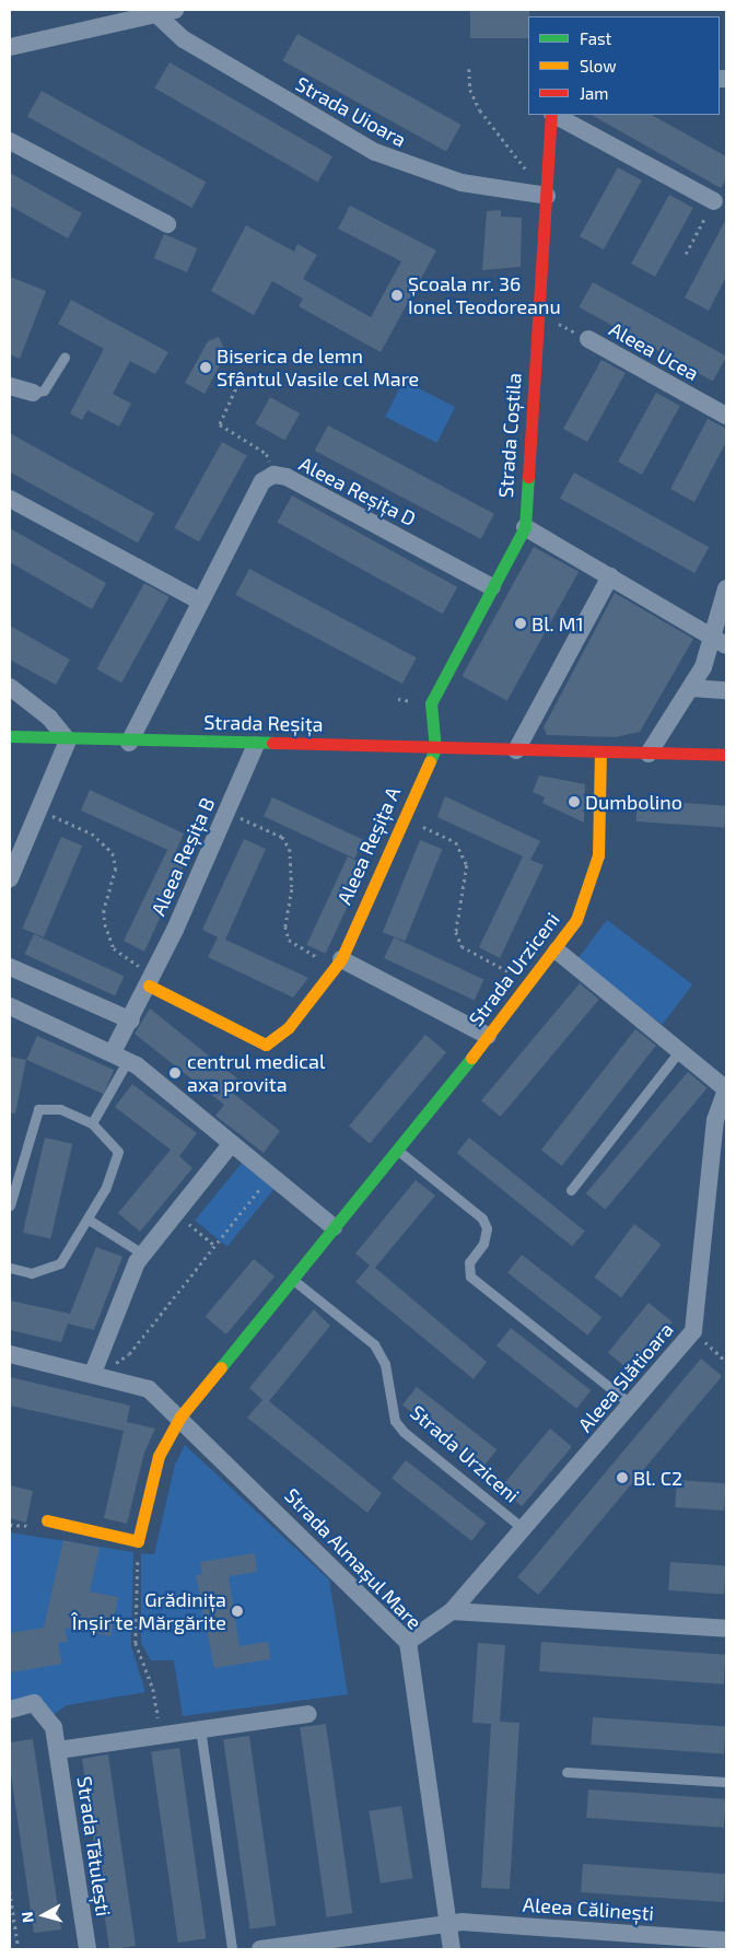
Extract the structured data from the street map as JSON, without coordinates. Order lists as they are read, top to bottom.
{
  "streets": {
    "street": [
      "Strada Uioara",
      "Aleea Ucea",
      "Strada Coștila",
      "Aleea Reșița D",
      "Strada Reșița",
      "Aleea Reșița A",
      "Aleea Reșița B",
      "Strada Urziceni",
      "Aleea Slătioara",
      "Strada Almașul Mare",
      "Strada Tătulești",
      "Aleea Călinești"
    ]
  },
  "crossings": [
    ["Strada Uioara", "Strada Coștila"],
    ["Aleea Reșița D", "Strada Reșița"],
    ["Strada Reșița", "Aleea Reșița A"],
    ["Strada Reșița", "Aleea Reșița B"],
    ["Strada Reșița", "Strada Urziceni"],
    ["Strada Urziceni", "Aleea Slătioara"],
    ["Strada Urziceni", "Strada Almașul Mare"],
    ["Aleea Slătioara", "Strada Almașul Mare"],
    ["Strada Almașul Mare", "Aleea Călinești"]
  ],
  "places": [
    "Școala nr. 36 Ionel Teodoreanu",
    "Biserica de lemn Sfântul Vasile cel Mare",
    "Bl. M1",
    "Dumbolino",
    "centrul medical axa provita",
    "Bl. C2",
    "Grădinița Înșir'te Mărgărite"
  ],
  "legend": ["Fast", "Slow", "Jam"],
  "north": "left"
}
